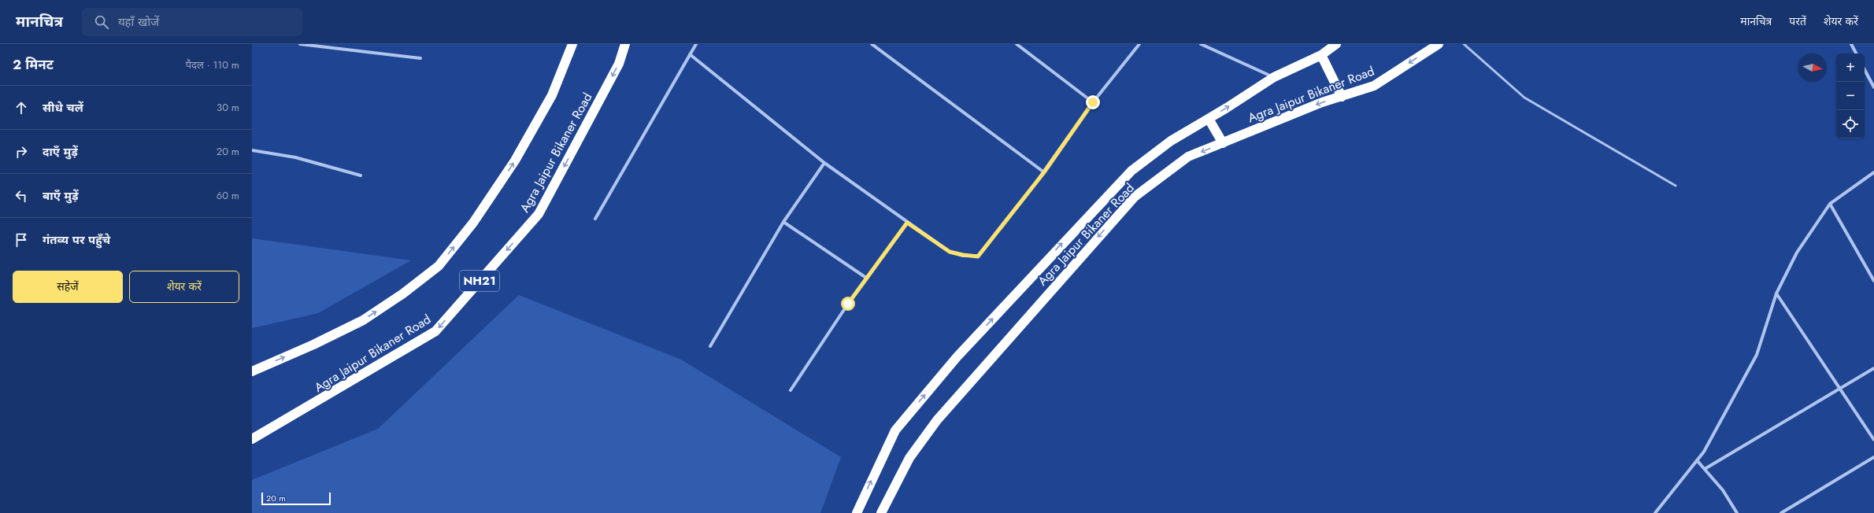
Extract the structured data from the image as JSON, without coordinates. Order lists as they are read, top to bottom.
{
  "streets": {
    "highway": ["Agra Jaipur Bikaner Road", "NH21"]
  },
  "scale_bar": "20 m",
  "north": "right",
  "page": {
    "header": "मानचित्र",
    "search": "यहाँ खोजें",
    "nav": ["मानचित्र", "परतें", "शेयर करें"],
    "heading": ["2 मिनट", "पैदल · 110 m"],
    "map_buttons": ["+", "−"],
    "list": [
      ["सीधे चलें", "30 m"],
      ["दाएँ मुड़ें", "20 m"],
      ["बाएँ मुड़ें", "60 m"],
      "गंतव्य पर पहुँचे"
    ],
    "buttons": ["सहेजें", "शेयर करें"],
    "scale": "20 m"
  }
}
